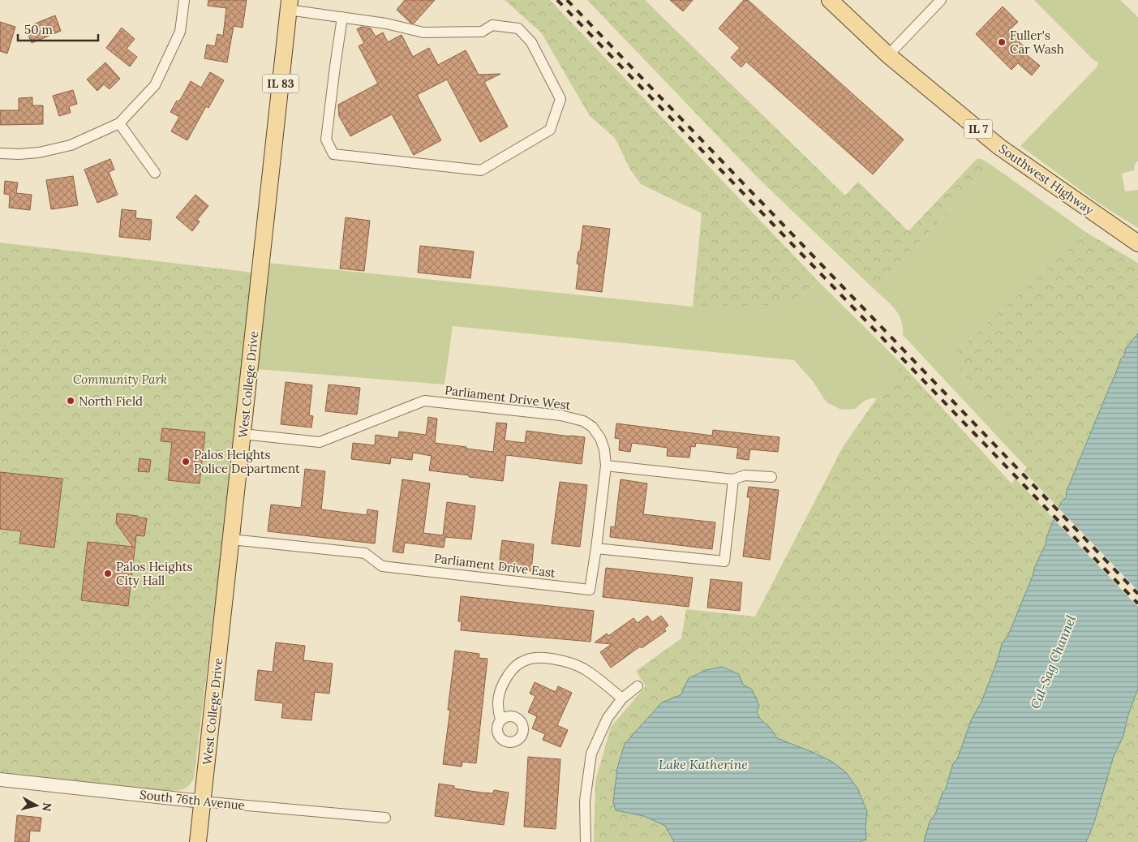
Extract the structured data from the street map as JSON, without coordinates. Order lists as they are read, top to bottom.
{
  "streets": {
    "main road": [
      "IL 83",
      "IL 7",
      "Southwest Highway",
      "West College Drive"
    ],
    "street": ["Parliament Drive West", "Parliament Drive East", "South 76th Avenue"]
  },
  "crossings": [
    ["West College Drive", "Parliament Drive West"],
    ["West College Drive", "Parliament Drive East"],
    ["West College Drive", "South 76th Avenue"],
    ["Parliament Drive West", "Parliament Drive East"]
  ],
  "water": ["Cal-Sag Channel", "Lake Katherine"],
  "parks": ["Community Park"],
  "places": [
    "Fuller's Car Wash",
    "North Field",
    "Palos Heights Police Department",
    "Palos Heights City Hall"
  ],
  "scale_bar": "50 m",
  "north": "right"
}
